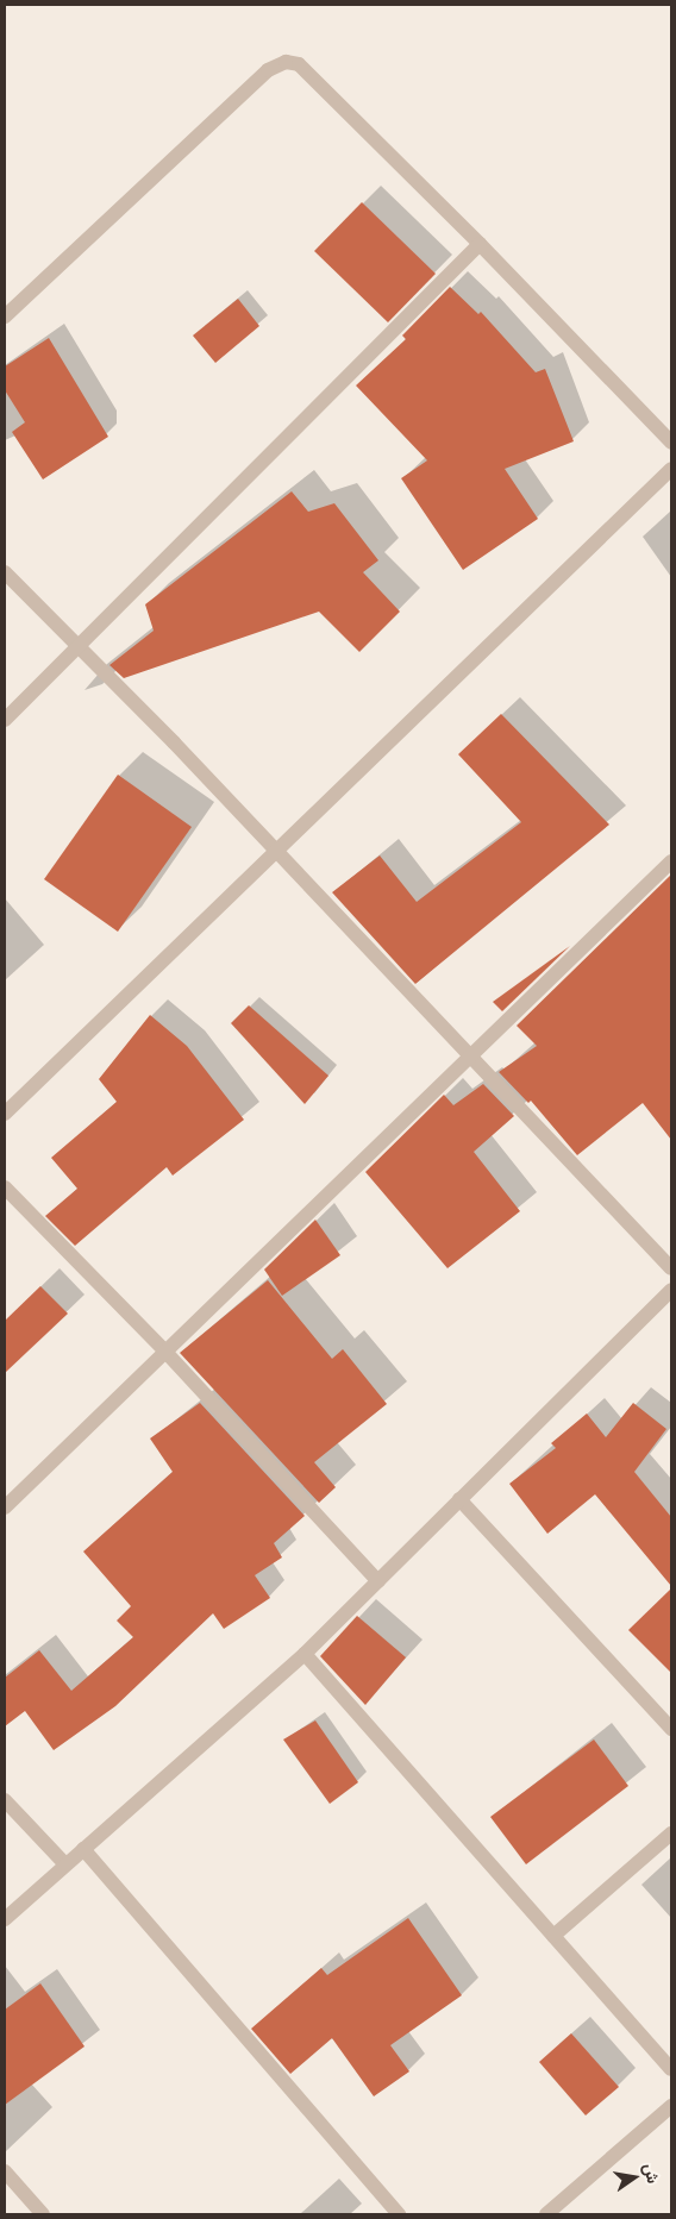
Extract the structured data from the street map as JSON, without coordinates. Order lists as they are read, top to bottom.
{
  "north": "right"
}
